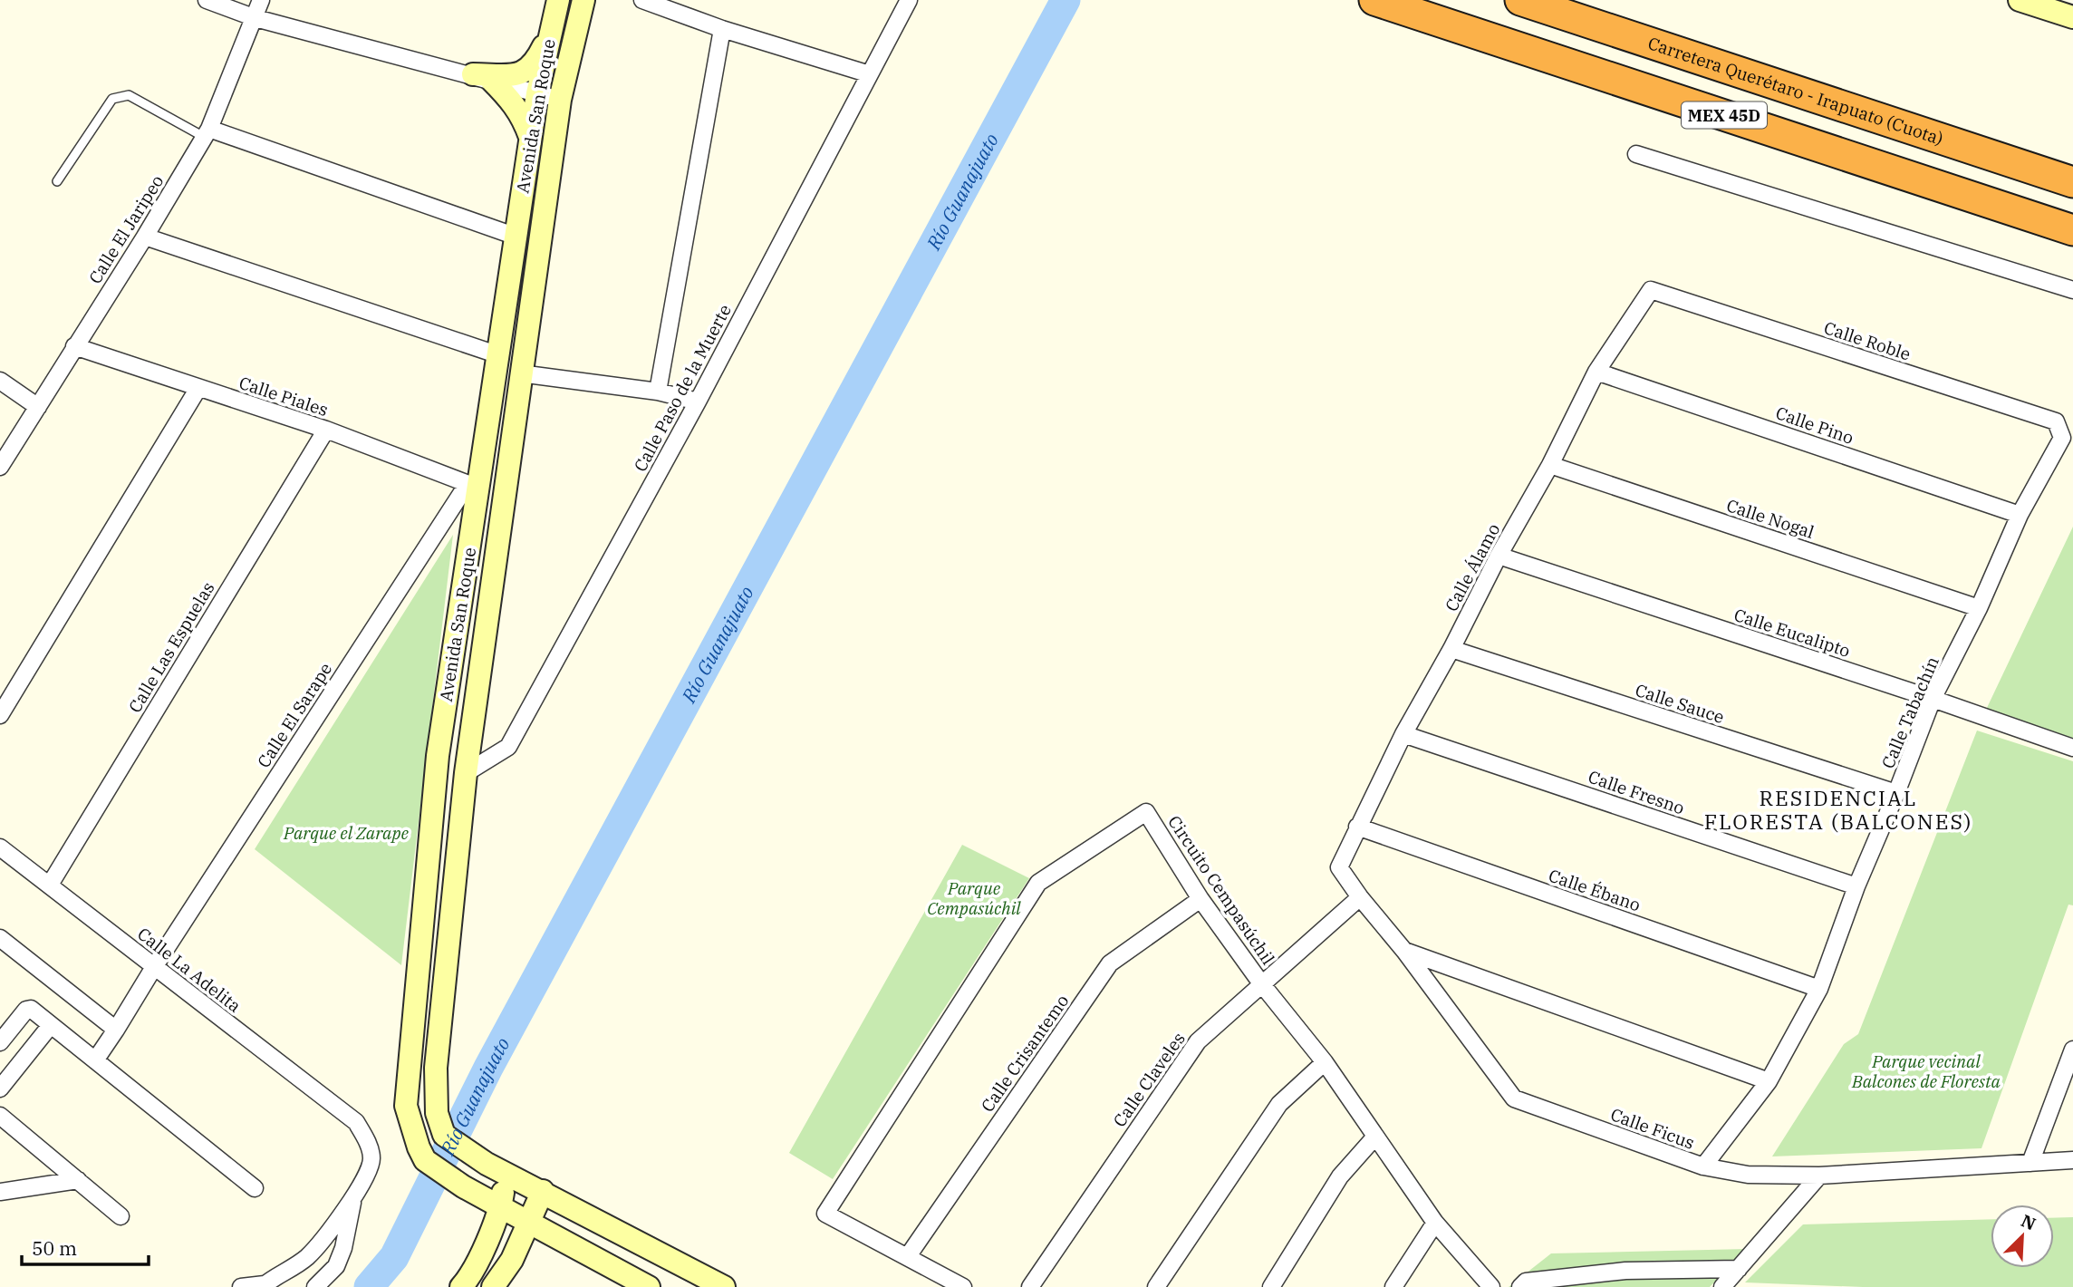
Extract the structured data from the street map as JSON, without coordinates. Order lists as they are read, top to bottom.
{
  "streets": {
    "highway": ["Carretera Querétaro - Irapuato (Cuota)", "MEX 45D"],
    "street": [
      "Avenida San Roque",
      "Calle El Jaripeo",
      "Calle Roble",
      "Calle Paso de la Muerte",
      "Calle Piales",
      "Calle Pino",
      "Calle Nogal",
      "Calle Álamo",
      "Calle Eucalipto",
      "Calle Las Espuelas",
      "Calle Sauce",
      "Calle Tabachín",
      "Calle El Sarape",
      "Calle Fresno",
      "Circuito Cempasúchil",
      "Calle Ébano",
      "Calle La Adelita",
      "Calle Crisantemo",
      "Calle Claveles",
      "Calle Ficus"
    ]
  },
  "crossings": [
    ["Avenida San Roque", "Calle Paso de la Muerte"],
    ["Avenida San Roque", "Calle Piales"],
    ["Avenida San Roque", "Calle El Sarape"],
    ["Calle El Jaripeo", "Calle Piales"],
    ["Calle Roble", "Calle Álamo"],
    ["Calle Roble", "Calle Tabachín"],
    ["Calle Piales", "Calle Las Espuelas"],
    ["Calle Piales", "Calle El Sarape"],
    ["Calle Pino", "Calle Álamo"],
    ["Calle Pino", "Calle Tabachín"],
    ["Calle Nogal", "Calle Álamo"],
    ["Calle Nogal", "Calle Tabachín"],
    ["Calle Álamo", "Calle Eucalipto"],
    ["Calle Álamo", "Calle Sauce"],
    ["Calle Álamo", "Calle Fresno"],
    ["Calle Álamo", "Calle Ébano"],
    ["Calle Álamo", "Calle Ficus"],
    ["Calle Eucalipto", "Calle Tabachín"],
    ["Calle Las Espuelas", "Calle La Adelita"],
    ["Calle Sauce", "Calle Tabachín"],
    ["Calle Tabachín", "Calle Fresno"],
    ["Calle Tabachín", "Calle Ébano"],
    ["Calle Tabachín", "Calle Ficus"],
    ["Calle El Sarape", "Calle La Adelita"],
    ["Circuito Cempasúchil", "Calle Crisantemo"],
    ["Circuito Cempasúchil", "Calle Claveles"],
    ["Calle Claveles", "Calle Ficus"]
  ],
  "districts": ["RESIDENCIAL FLORESTA (BALCONES)"],
  "water": ["Río Guanajuato"],
  "parks": ["Parque el Zarape", "Parque Cempasúchil", "Parque vecinal Balcones de Floresta"],
  "scale_bar": "50 m",
  "north": "top right"
}
